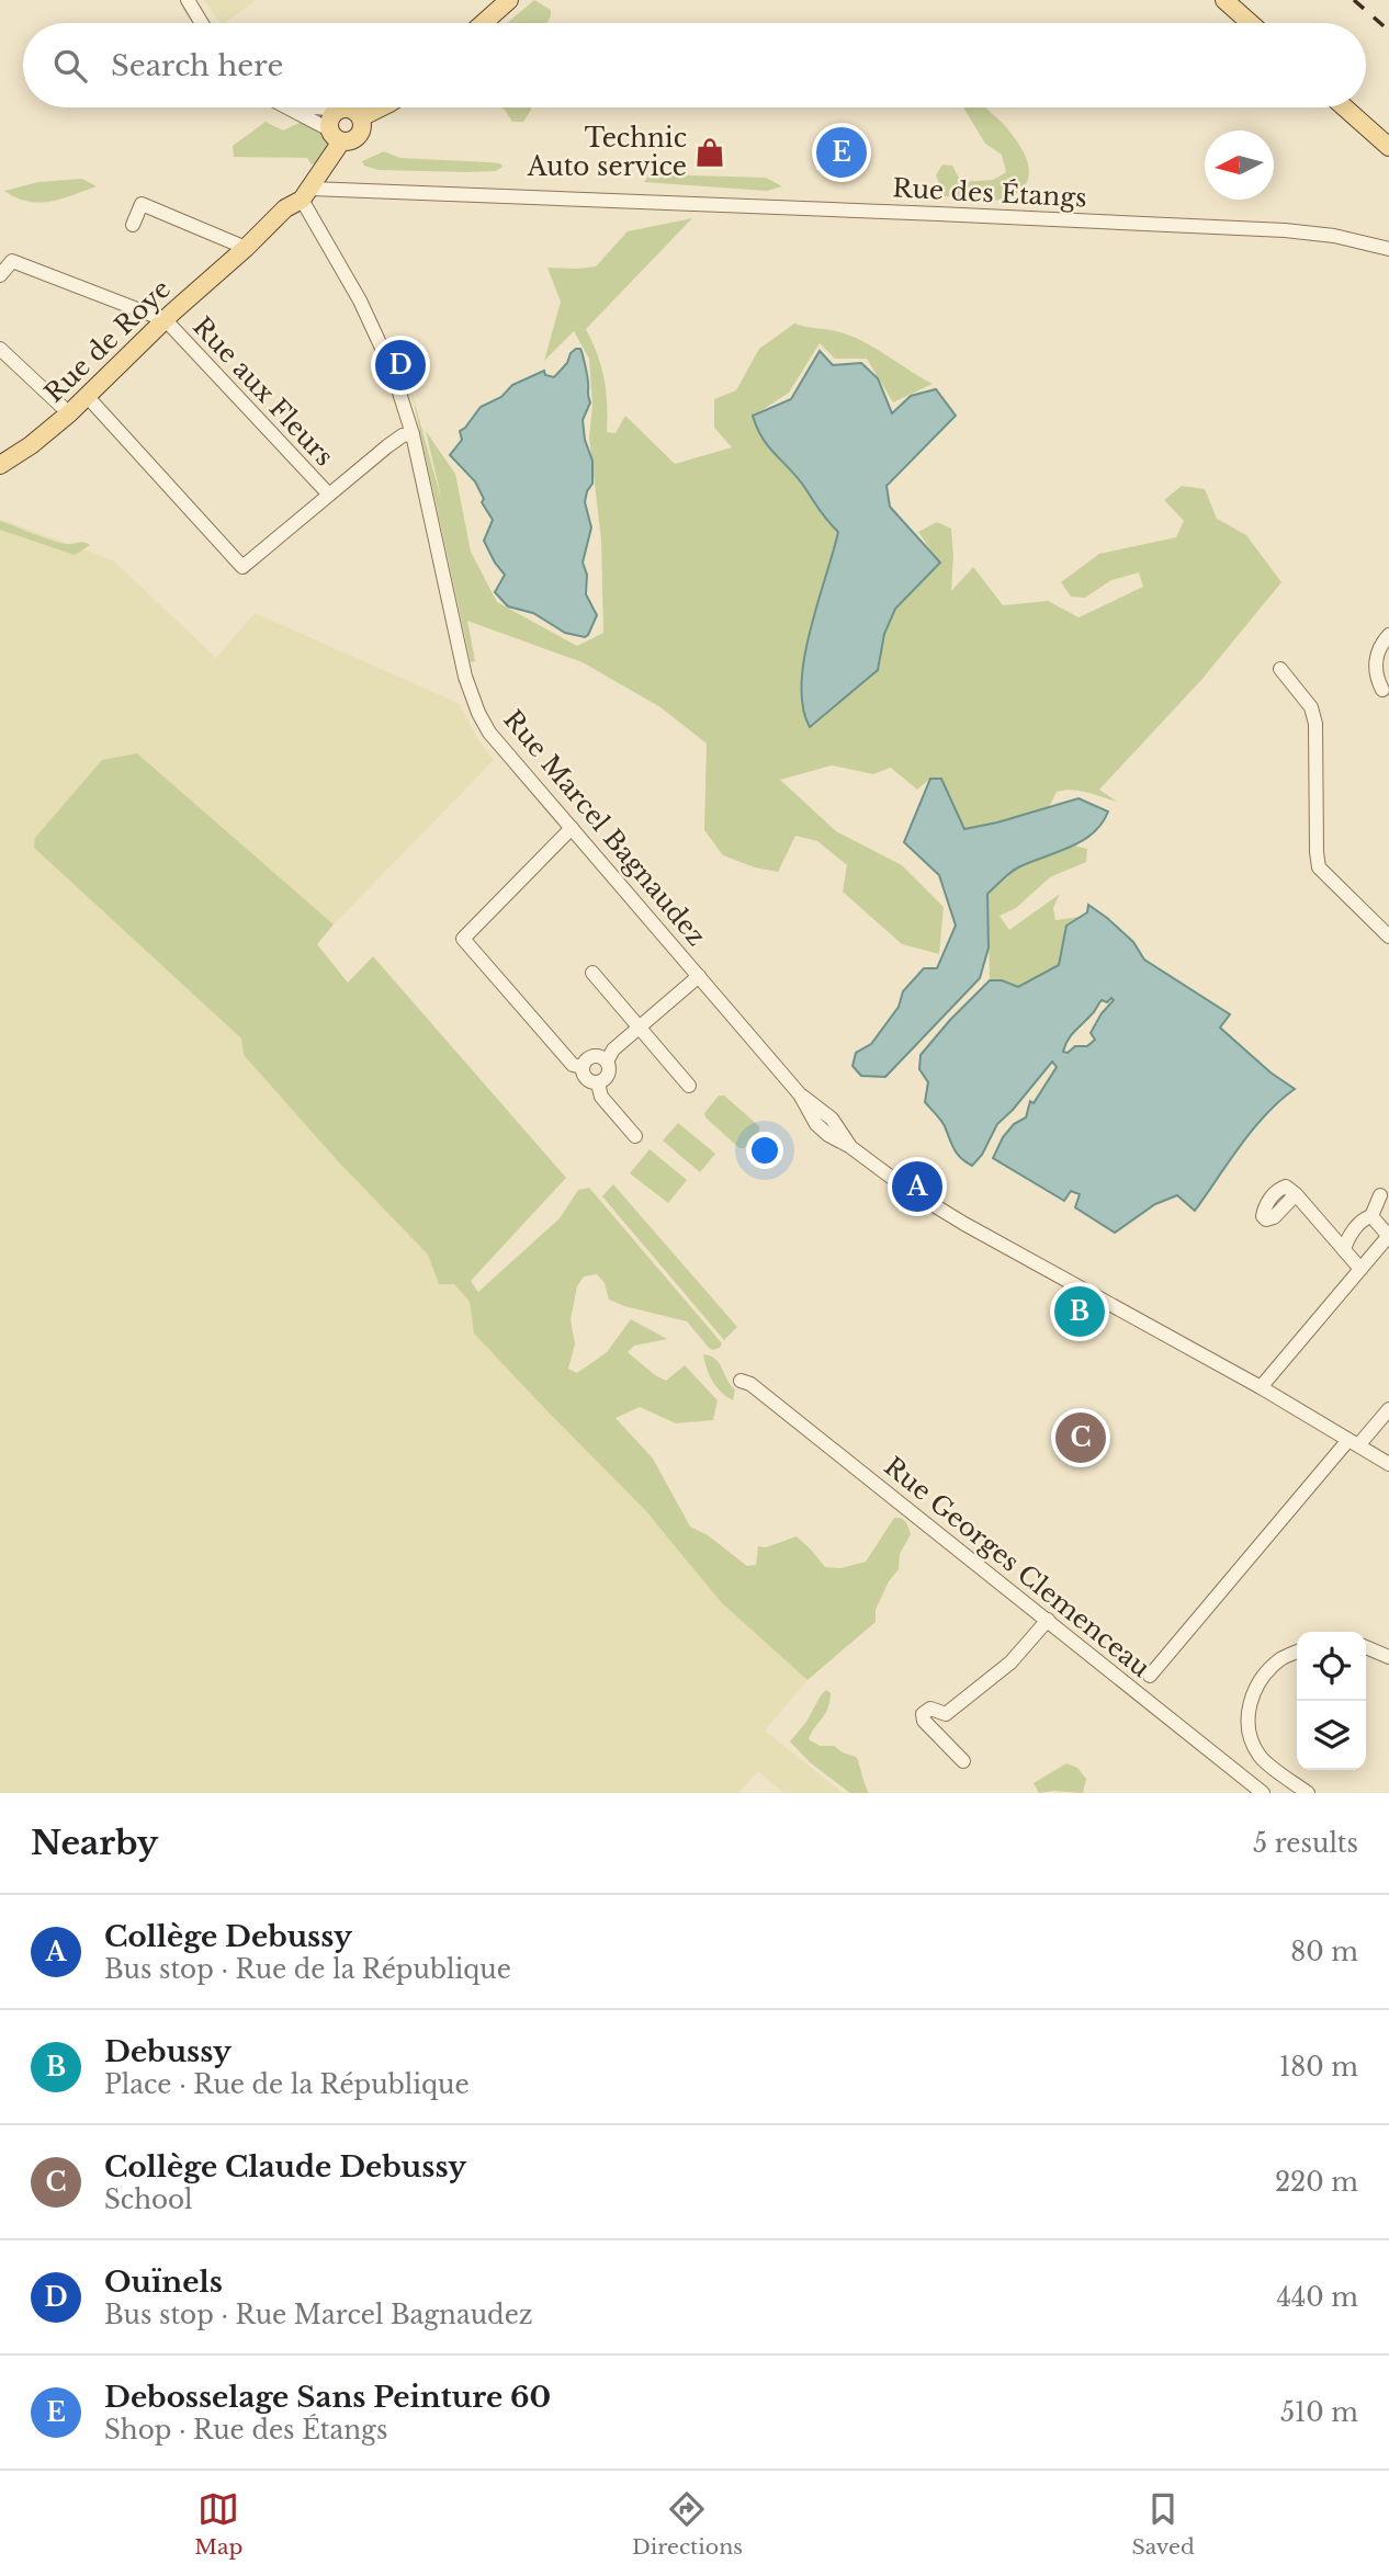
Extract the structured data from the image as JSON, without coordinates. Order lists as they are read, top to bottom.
{
  "streets": {
    "main road": ["Rue de Roye"],
    "street": [
      "Rue des Étangs",
      "Rue aux Fleurs",
      "Rue Marcel Bagnaudez",
      "Rue Georges Clemenceau"
    ]
  },
  "crossings": [
    ["Rue des Étangs", "Rue de Roye"],
    ["Rue des Étangs", "Rue Marcel Bagnaudez"],
    ["Rue de Roye", "Rue aux Fleurs"],
    ["Rue de Roye", "Rue Marcel Bagnaudez"]
  ],
  "places": {
    "shop": ["Technic Auto service"]
  },
  "north": "left",
  "page": {
    "search": "Search here",
    "pins": [
      "E",
      "D",
      "A",
      "B",
      "C"
    ],
    "heading": ["Nearby", "5 results"],
    "list": [
      {
        "mark": "A",
        "name": "Collège Debussy",
        "note": "Bus stop · Rue de la République",
        "value": "80 m"
      },
      {
        "mark": "B",
        "name": "Debussy",
        "note": "Place · Rue de la République",
        "value": "180 m"
      },
      {
        "mark": "C",
        "name": "Collège Claude Debussy",
        "note": "School",
        "value": "220 m"
      },
      {
        "mark": "D",
        "name": "Ouïnels",
        "note": "Bus stop · Rue Marcel Bagnaudez",
        "value": "440 m"
      },
      {
        "mark": "E",
        "name": "Debosselage Sans Peinture 60",
        "note": "Shop · Rue des Étangs",
        "value": "510 m"
      }
    ],
    "nav": ["Map", "Directions", "Saved"]
  }
}
